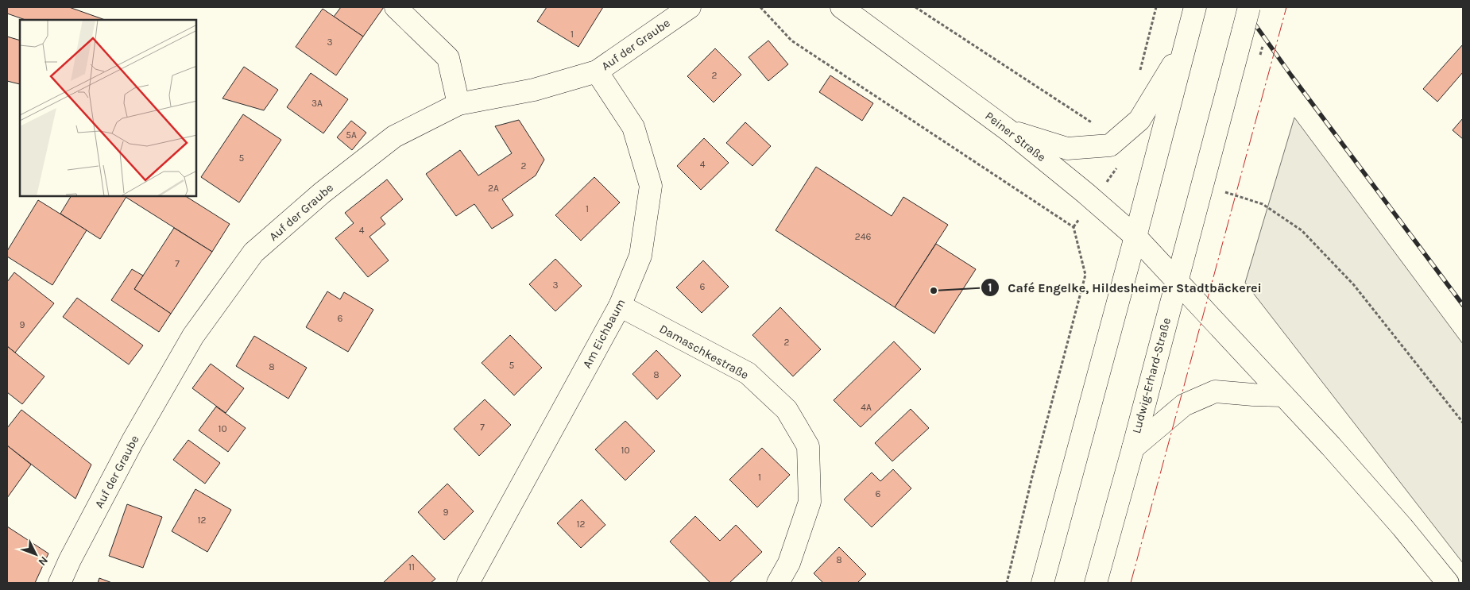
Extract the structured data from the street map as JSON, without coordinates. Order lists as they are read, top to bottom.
{
  "streets": {
    "main road": [
      "Auf der Graube",
      "Peiner Straße",
      "Am Eichbaum",
      "Damaschkestraße",
      "Ludwig-Erhard-Straße"
    ]
  },
  "crossings": [
    ["Auf der Graube", "Am Eichbaum"],
    ["Peiner Straße", "Ludwig-Erhard-Straße"],
    ["Am Eichbaum", "Damaschkestraße"]
  ],
  "places": ["Café Engelke, Hildesheimer Stadtbäckerei"],
  "house_numbers": [
    "1",
    "3",
    "2",
    "3A",
    "5A",
    "5",
    "4",
    "2",
    "2A",
    "1",
    "4",
    "246",
    "7",
    "3",
    "6",
    "6",
    "9",
    "2",
    "5",
    "8",
    "8",
    "4A",
    "7",
    "10",
    "10",
    "1",
    "6",
    "9",
    "12",
    "12",
    "8",
    "11"
  ],
  "north": "bottom right"
}
